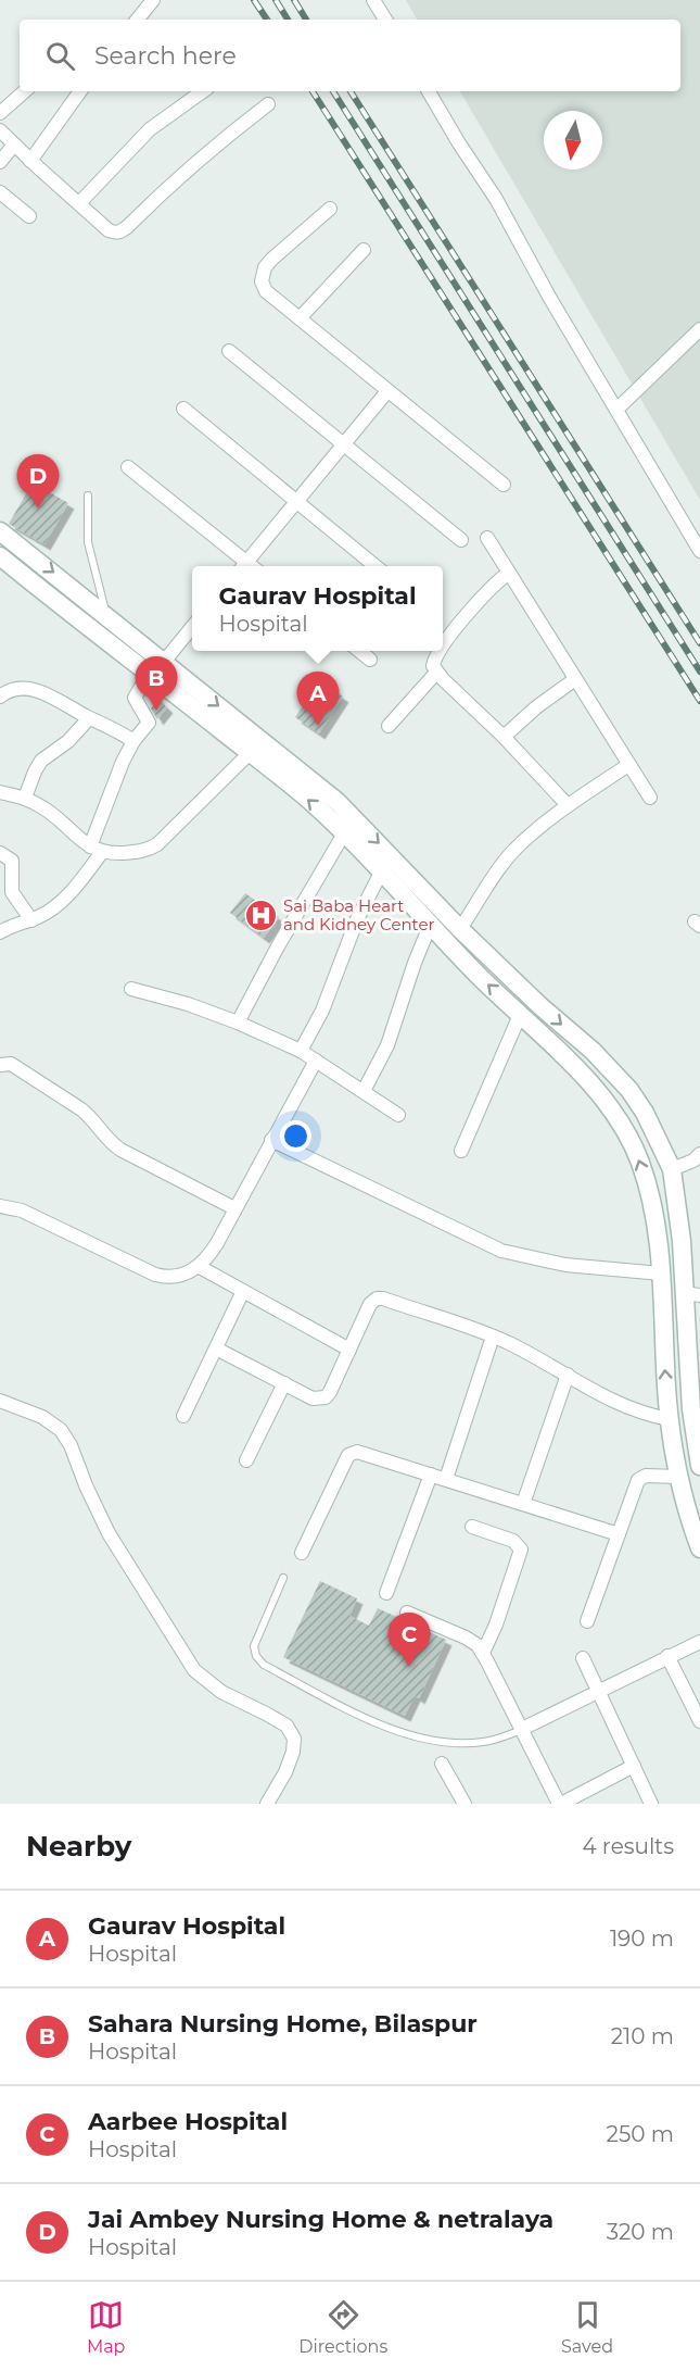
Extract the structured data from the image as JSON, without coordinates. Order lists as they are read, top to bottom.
{
  "places": {
    "hospital": ["Sai Baba Heart and Kidney Center"]
  },
  "north": "bottom",
  "page": {
    "search": "Search here",
    "pins": [
      "D",
      "B",
      "A",
      "C"
    ],
    "popup": ["Gaurav Hospital", "Hospital"],
    "heading": ["Nearby", "4 results"],
    "list": [
      {
        "mark": "A",
        "name": "Gaurav Hospital",
        "note": "Hospital",
        "value": "190 m"
      },
      {
        "mark": "B",
        "name": "Sahara Nursing Home, Bilaspur",
        "note": "Hospital",
        "value": "210 m"
      },
      {
        "mark": "C",
        "name": "Aarbee Hospital",
        "note": "Hospital",
        "value": "250 m"
      },
      {
        "mark": "D",
        "name": "Jai Ambey Nursing Home & netralaya",
        "note": "Hospital",
        "value": "320 m"
      }
    ],
    "nav": ["Map", "Directions", "Saved"]
  }
}
